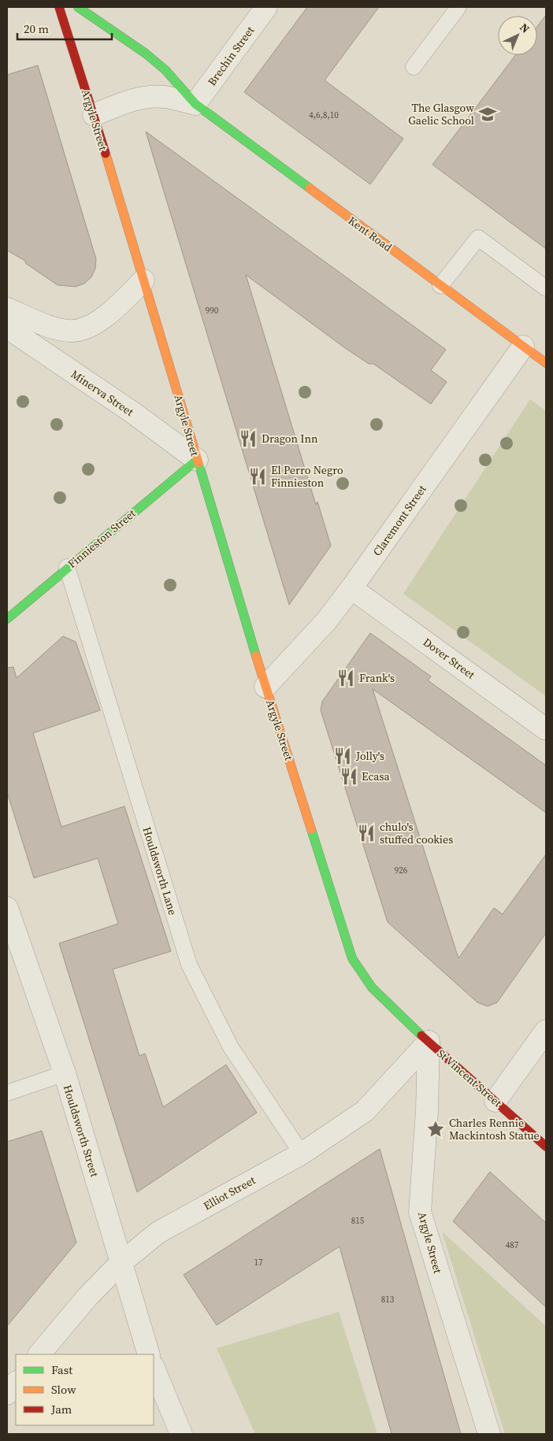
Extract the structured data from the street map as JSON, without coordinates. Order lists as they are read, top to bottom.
{
  "streets": {
    "street": [
      "Brechin Street",
      "Argyle Street",
      "Kent Road",
      "Minerva Street",
      "Claremont Street",
      "Finnieston Street",
      "Dover Street",
      "St Vincent Street",
      "Houldsworth Street",
      "Elliot Street"
    ],
    "lane": ["Houldsworth Lane"]
  },
  "crossings": [
    ["Brechin Street", "Kent Road"],
    ["Argyle Street", "Kent Road"],
    ["Argyle Street", "Minerva Street"],
    ["Argyle Street", "Claremont Street"],
    ["Argyle Street", "Finnieston Street"],
    ["Argyle Street", "St Vincent Street"],
    ["Argyle Street", "Elliot Street"],
    ["Kent Road", "Claremont Street"],
    ["Minerva Street", "Finnieston Street"],
    ["Claremont Street", "Dover Street"],
    ["Finnieston Street", "Houldsworth Lane"],
    ["Houldsworth Lane", "Elliot Street"],
    ["St Vincent Street", "Elliot Street"],
    ["Houldsworth Street", "Elliot Street"]
  ],
  "places": {
    "school or university": ["The Glasgow Gaelic School"],
    "restaurant": [
      "Dragon Inn",
      "El Perro Negro Finnieston",
      "Frank's",
      "Jolly's",
      "Ecasa",
      "chulo's stuffed cookies"
    ],
    "place": ["Charles Rennie Mackintosh Statue"]
  },
  "house_numbers": [
    "4,6,8,10",
    "990",
    "926",
    "815",
    "487",
    "17",
    "813"
  ],
  "legend": ["Fast", "Slow", "Jam"],
  "scale_bar": "20 m",
  "north": "top right"
}
